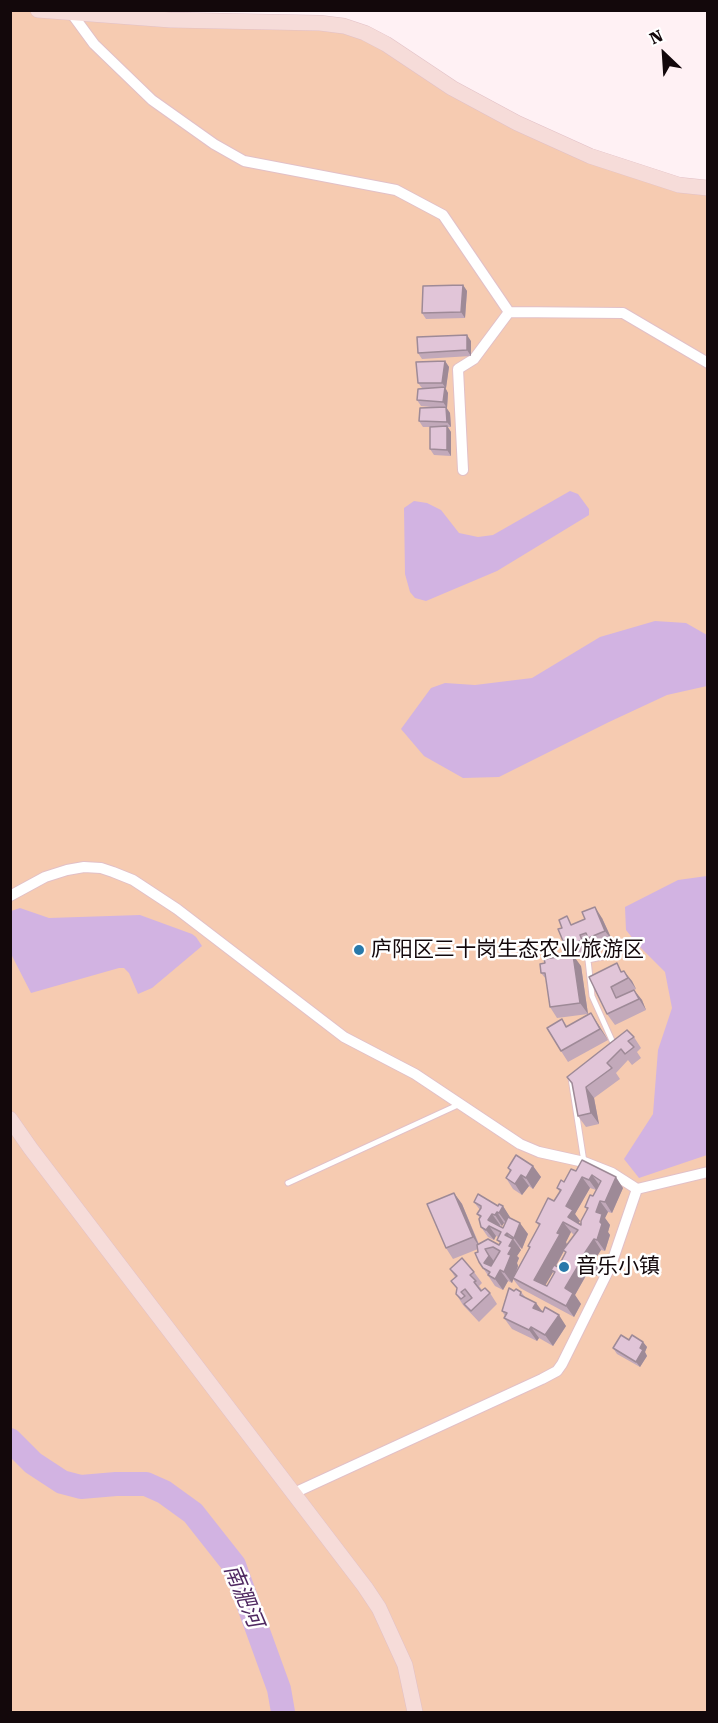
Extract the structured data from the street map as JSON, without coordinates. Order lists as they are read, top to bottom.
{
  "water": ["南淝河"],
  "places": ["庐阳区三十岗生态农业旅游区", "音乐小镇"],
  "north": "top left"
}
